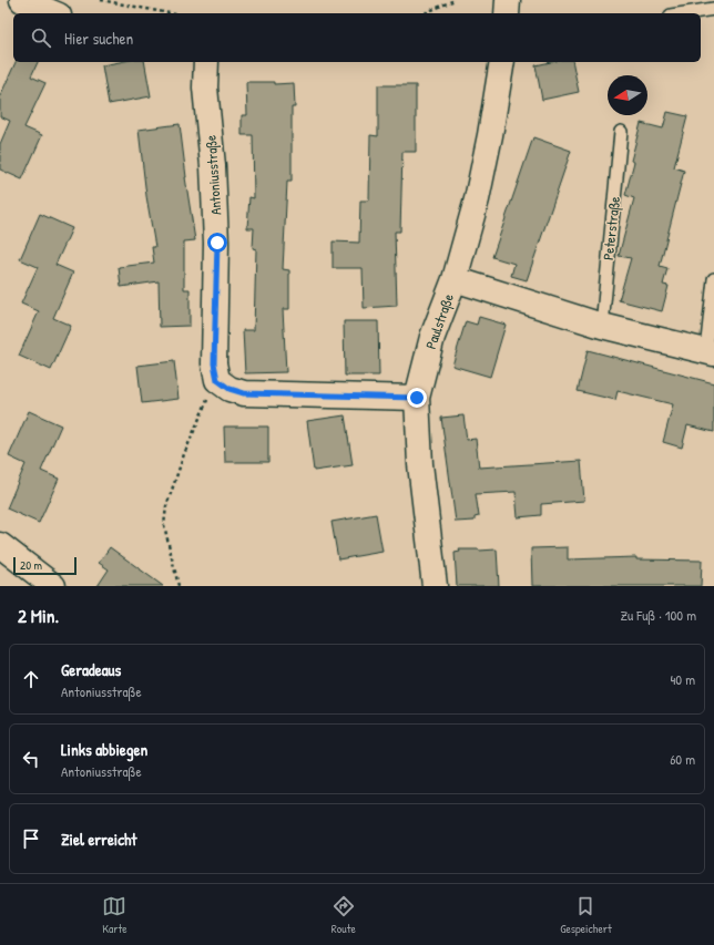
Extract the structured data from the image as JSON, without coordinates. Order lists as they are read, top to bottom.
{
  "streets": {
    "street": ["Antoniusstraße", "Paulstraße"],
    "lane": ["Peterstraße"]
  },
  "scale_bar": "20 m",
  "north": "left",
  "page": {
    "search": "Hier suchen",
    "scale": "20 m",
    "heading": ["2 Min.", "Zu Fuß · 100 m"],
    "list": [
      ["Geradeaus", "Antoniusstraße", "40 m"],
      ["Links abbiegen", "Antoniusstraße", "60 m"],
      "Ziel erreicht"
    ],
    "nav": ["Karte", "Route", "Gespeichert"]
  }
}
